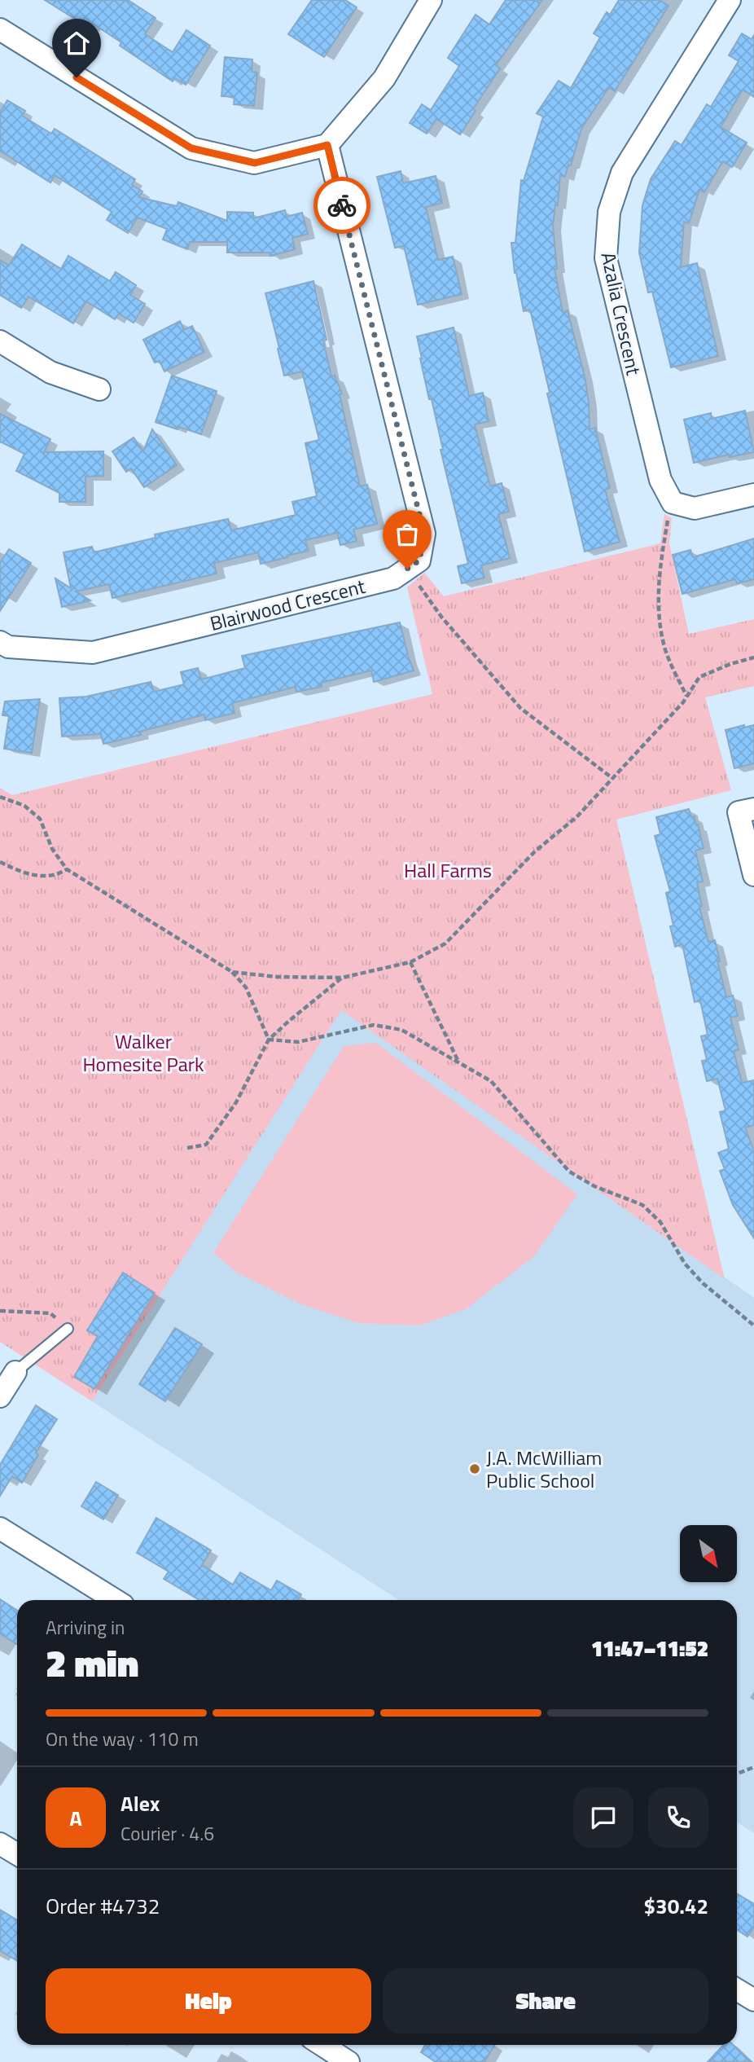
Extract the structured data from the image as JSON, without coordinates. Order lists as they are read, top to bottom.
{
  "streets": {
    "street": ["Azalia Crescent", "Blairwood Crescent"]
  },
  "parks": ["Hall Farms", "Walker Homesite Park"],
  "places": ["J.A. McWilliam Public School"],
  "north": "bottom right",
  "page": {
    "heading": ["2 min", "Arriving in", "11:47–11:52"],
    "panel": [
      "Alex",
      "Courier · 4.6",
      "Order #4732",
      "$30.42"
    ],
    "bar": "On the way · 110 m",
    "round": "A",
    "buttons": ["Help", "Share"]
  }
}
